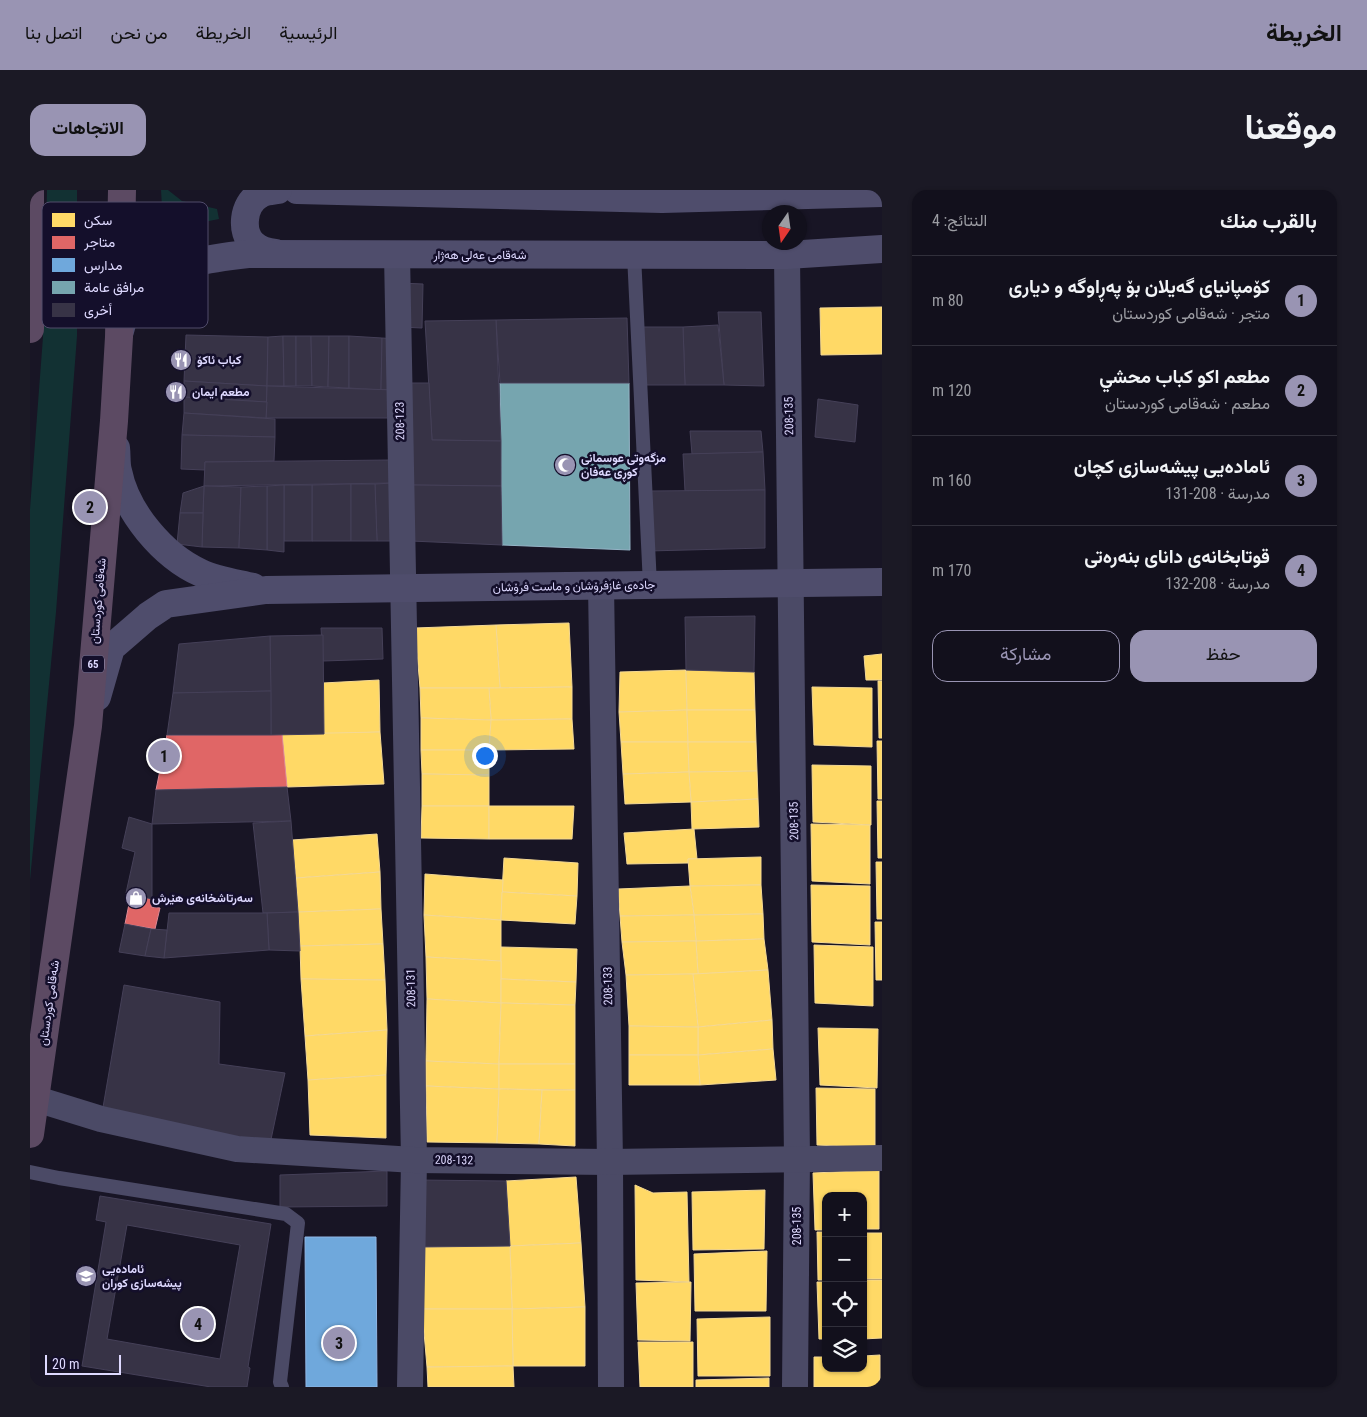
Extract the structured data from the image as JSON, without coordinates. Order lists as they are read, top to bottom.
{
  "streets": {
    "highway": ["شەقامی کوردستان", "65"],
    "main road": ["شەقامی عەلی هەژار", "جاده‌ی غازفرۆشان و ماست فرۆشان"],
    "street": [
      "208-135",
      "208-123",
      "208-133",
      "208-131",
      "208-132"
    ]
  },
  "crossings": [
    ["شەقامی عەلی هەژار", "208-135"],
    ["شەقامی عەلی هەژار", "208-123"],
    ["شەقامی عەلی هەژار", "شەقامی کوردستان"],
    ["208-135", "جاده‌ی غازفرۆشان و ماست فرۆشان"],
    ["208-135", "208-132"],
    ["208-123", "جاده‌ی غازفرۆشان و ماست فرۆشان"],
    ["208-123", "208-131"],
    ["جاده‌ی غازفرۆشان و ماست فرۆشان", "208-133"],
    ["جاده‌ی غازفرۆشان و ماست فرۆشان", "208-131"],
    ["شەقامی کوردستان", "208-132"],
    ["208-133", "208-132"],
    ["208-131", "208-132"]
  ],
  "places": {
    "restaurant": ["کباب ئاکۆ", "مطعم ايمان"],
    "mosque": ["مزگەوتی عوسمانی کوڕی عەفان"],
    "shop": ["سەرتاشخانەی هێرش"],
    "school or university": ["ئامادەیی پیشەسازی کوران"]
  },
  "legend": [
    "سكن",
    "متاجر",
    "مدارس",
    "مرافق عامة",
    "أخرى"
  ],
  "scale_bar": "20 m",
  "north": "bottom",
  "page": {
    "header": "الخريطة",
    "nav": [
      "الرئيسية",
      "الخريطة",
      "من نحن",
      "اتصل بنا"
    ],
    "title": "موقعنا",
    "buttons": [
      "الاتجاهات",
      ["حفظ", "مشاركة"]
    ],
    "heading": ["بالقرب منك", "النتائج: 4"],
    "list": [
      {
        "mark": "1",
        "name": "کۆمپانیای گەیلان بۆ پەڕاوگە و دیاری",
        "note": "متجر · شەقامی کوردستان",
        "value": "80 m"
      },
      {
        "mark": "2",
        "name": "مطعم اكو كباب محشي",
        "note": "مطعم · شەقامی کوردستان",
        "value": "120 m"
      },
      {
        "mark": "3",
        "name": "ئامادەیی پیشەسازی کچان",
        "note": "مدرسة · 208-131",
        "value": "160 m"
      },
      {
        "mark": "4",
        "name": "قوتابخانەی دانای بنەرەتی",
        "note": "مدرسة · 208-132",
        "value": "170 m"
      }
    ],
    "pins": [
      "2",
      "1",
      "4",
      "3"
    ],
    "map_buttons": ["+", "−"],
    "scale": "20 m"
  }
}
